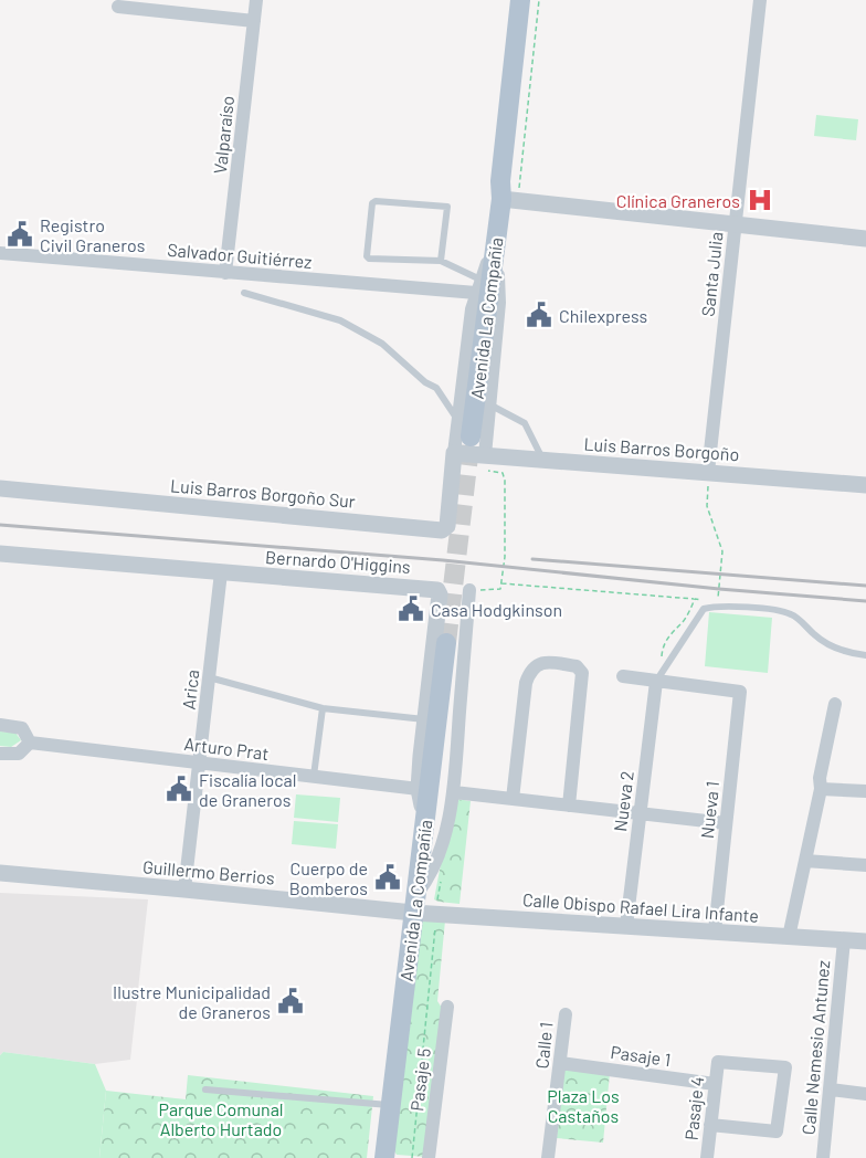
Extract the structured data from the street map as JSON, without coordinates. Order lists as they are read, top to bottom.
{
  "streets": {
    "main road": ["Avenida La Compañía"],
    "street": [
      "Valparaíso",
      "Salvador Guitiérrez",
      "Santa Julia",
      "Luis Barros Borgoño",
      "Luis Barros Borgoño Sur",
      "Bernardo O'Higgins",
      "Arica",
      "Arturo Prat",
      "Nueva 2",
      "Nueva 1",
      "Guillermo Berrios",
      "Calle Obispo Rafael Lira Infante",
      "Calle 1",
      "Calle Nemesio Antunez",
      "Pasaje 1",
      "Pasaje 5",
      "Pasaje 4"
    ]
  },
  "crossings": [
    ["Valparaíso", "Salvador Guitiérrez"],
    ["Santa Julia", "Luis Barros Borgoño"],
    ["Avenida La Compañía", "Bernardo O'Higgins"],
    ["Avenida La Compañía", "Guillermo Berrios"],
    ["Avenida La Compañía", "Calle Obispo Rafael Lira Infante"],
    ["Luis Barros Borgoño", "Luis Barros Borgoño Sur"],
    ["Bernardo O'Higgins", "Arica"],
    ["Bernardo O'Higgins", "Arturo Prat"],
    ["Bernardo O'Higgins", "Guillermo Berrios"],
    ["Bernardo O'Higgins", "Calle Obispo Rafael Lira Infante"],
    ["Arica", "Arturo Prat"],
    ["Arica", "Guillermo Berrios"],
    ["Nueva 2", "Nueva 1"],
    ["Nueva 2", "Calle Obispo Rafael Lira Infante"],
    ["Nueva 1", "Calle Obispo Rafael Lira Infante"],
    ["Guillermo Berrios", "Calle Obispo Rafael Lira Infante"],
    ["Calle Obispo Rafael Lira Infante", "Calle Nemesio Antunez"],
    ["Calle 1", "Pasaje 1"],
    ["Pasaje 1", "Pasaje 4"]
  ],
  "parks": ["Plaza Los Castaños", "Parque Comunal Alberto Hurtado"],
  "places": {
    "hospital": ["Clínica Graneros"],
    "public building": [
      "Registro Civil Graneros",
      "Chilexpress",
      "Casa Hodgkinson",
      "Fiscalía local de Graneros",
      "Cuerpo de Bomberos",
      "Ilustre Municipalidad de Graneros"
    ]
  }
}
